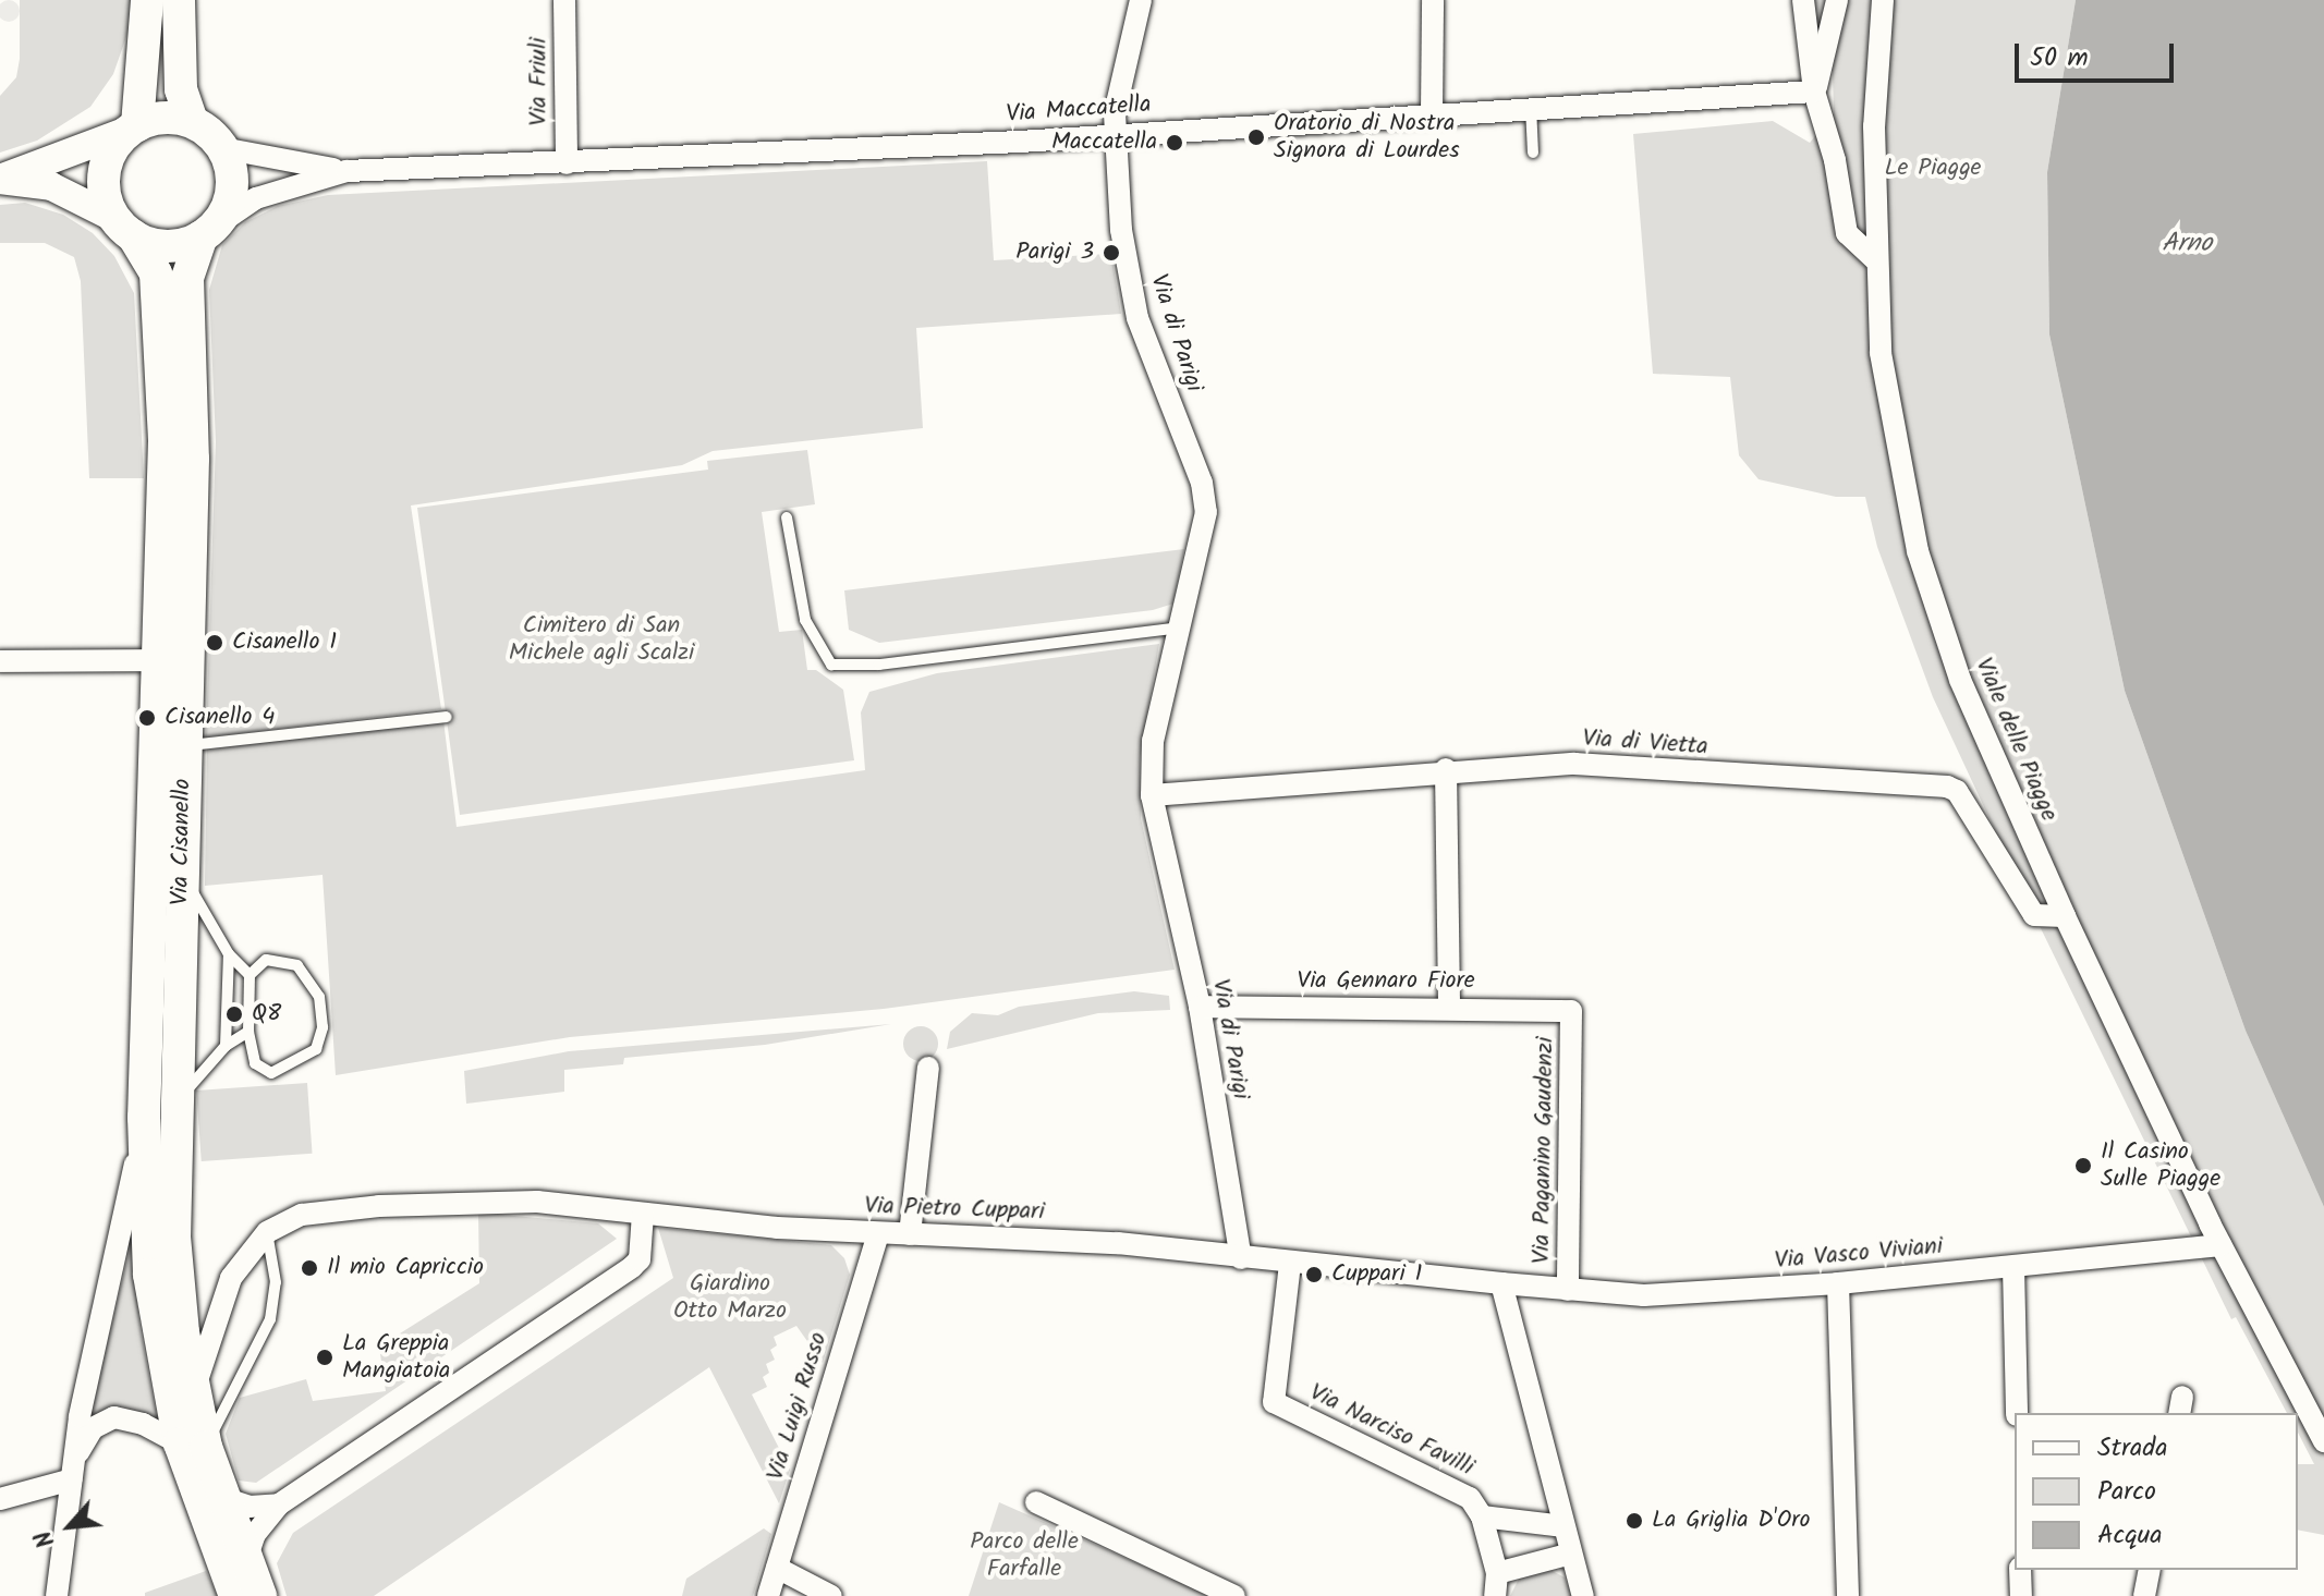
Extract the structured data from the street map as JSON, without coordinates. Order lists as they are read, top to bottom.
{
  "streets": {
    "main road": ["Via Cisanello"],
    "street": [
      "Via Friuli",
      "Via Maccatella",
      "Via di Parigi",
      "Viale delle Piagge",
      "Via di Vietta",
      "Via Gennaro Fiore",
      "Via Paganino Gaudenzi",
      "Via Pietro Cuppari",
      "Via Vasco Viviani",
      "Via Luigi Russo",
      "Via Narciso Favilli"
    ]
  },
  "crossings": [
    ["Via Friuli", "Via Maccatella"],
    ["Via Maccatella", "Via di Parigi"],
    ["Via Maccatella", "Via Cisanello"],
    ["Via di Parigi", "Via di Vietta"],
    ["Via di Parigi", "Via Gennaro Fiore"],
    ["Via di Parigi", "Via Pietro Cuppari"],
    ["Viale delle Piagge", "Via di Vietta"],
    ["Viale delle Piagge", "Via Vasco Viviani"],
    ["Via Cisanello", "Via Pietro Cuppari"],
    ["Via Gennaro Fiore", "Via Paganino Gaudenzi"],
    ["Via Paganino Gaudenzi", "Via Vasco Viviani"],
    ["Via Pietro Cuppari", "Via Vasco Viviani"],
    ["Via Pietro Cuppari", "Via Luigi Russo"],
    ["Via Pietro Cuppari", "Via Narciso Favilli"]
  ],
  "water": ["Arno"],
  "parks": [
    "Le Piagge",
    "Cimitero di San Michele agli Scalzi",
    "Giardino Otto Marzo",
    "Parco delle Farfalle"
  ],
  "places": [
    "Oratorio di Nostra Signora di Lourdes",
    "Maccatella",
    "Parigi 3",
    "Cisanello 1",
    "Cisanello 4",
    "Q8",
    "Il Casino Sulle Piagge",
    "Il mio Capriccio",
    "Cuppari 1",
    "La Greppia Mangiatoia",
    "La Griglia D'Oro"
  ],
  "legend": ["Strada", "Parco", "Acqua"],
  "scale_bar": "50 m",
  "north": "bottom left"
}
